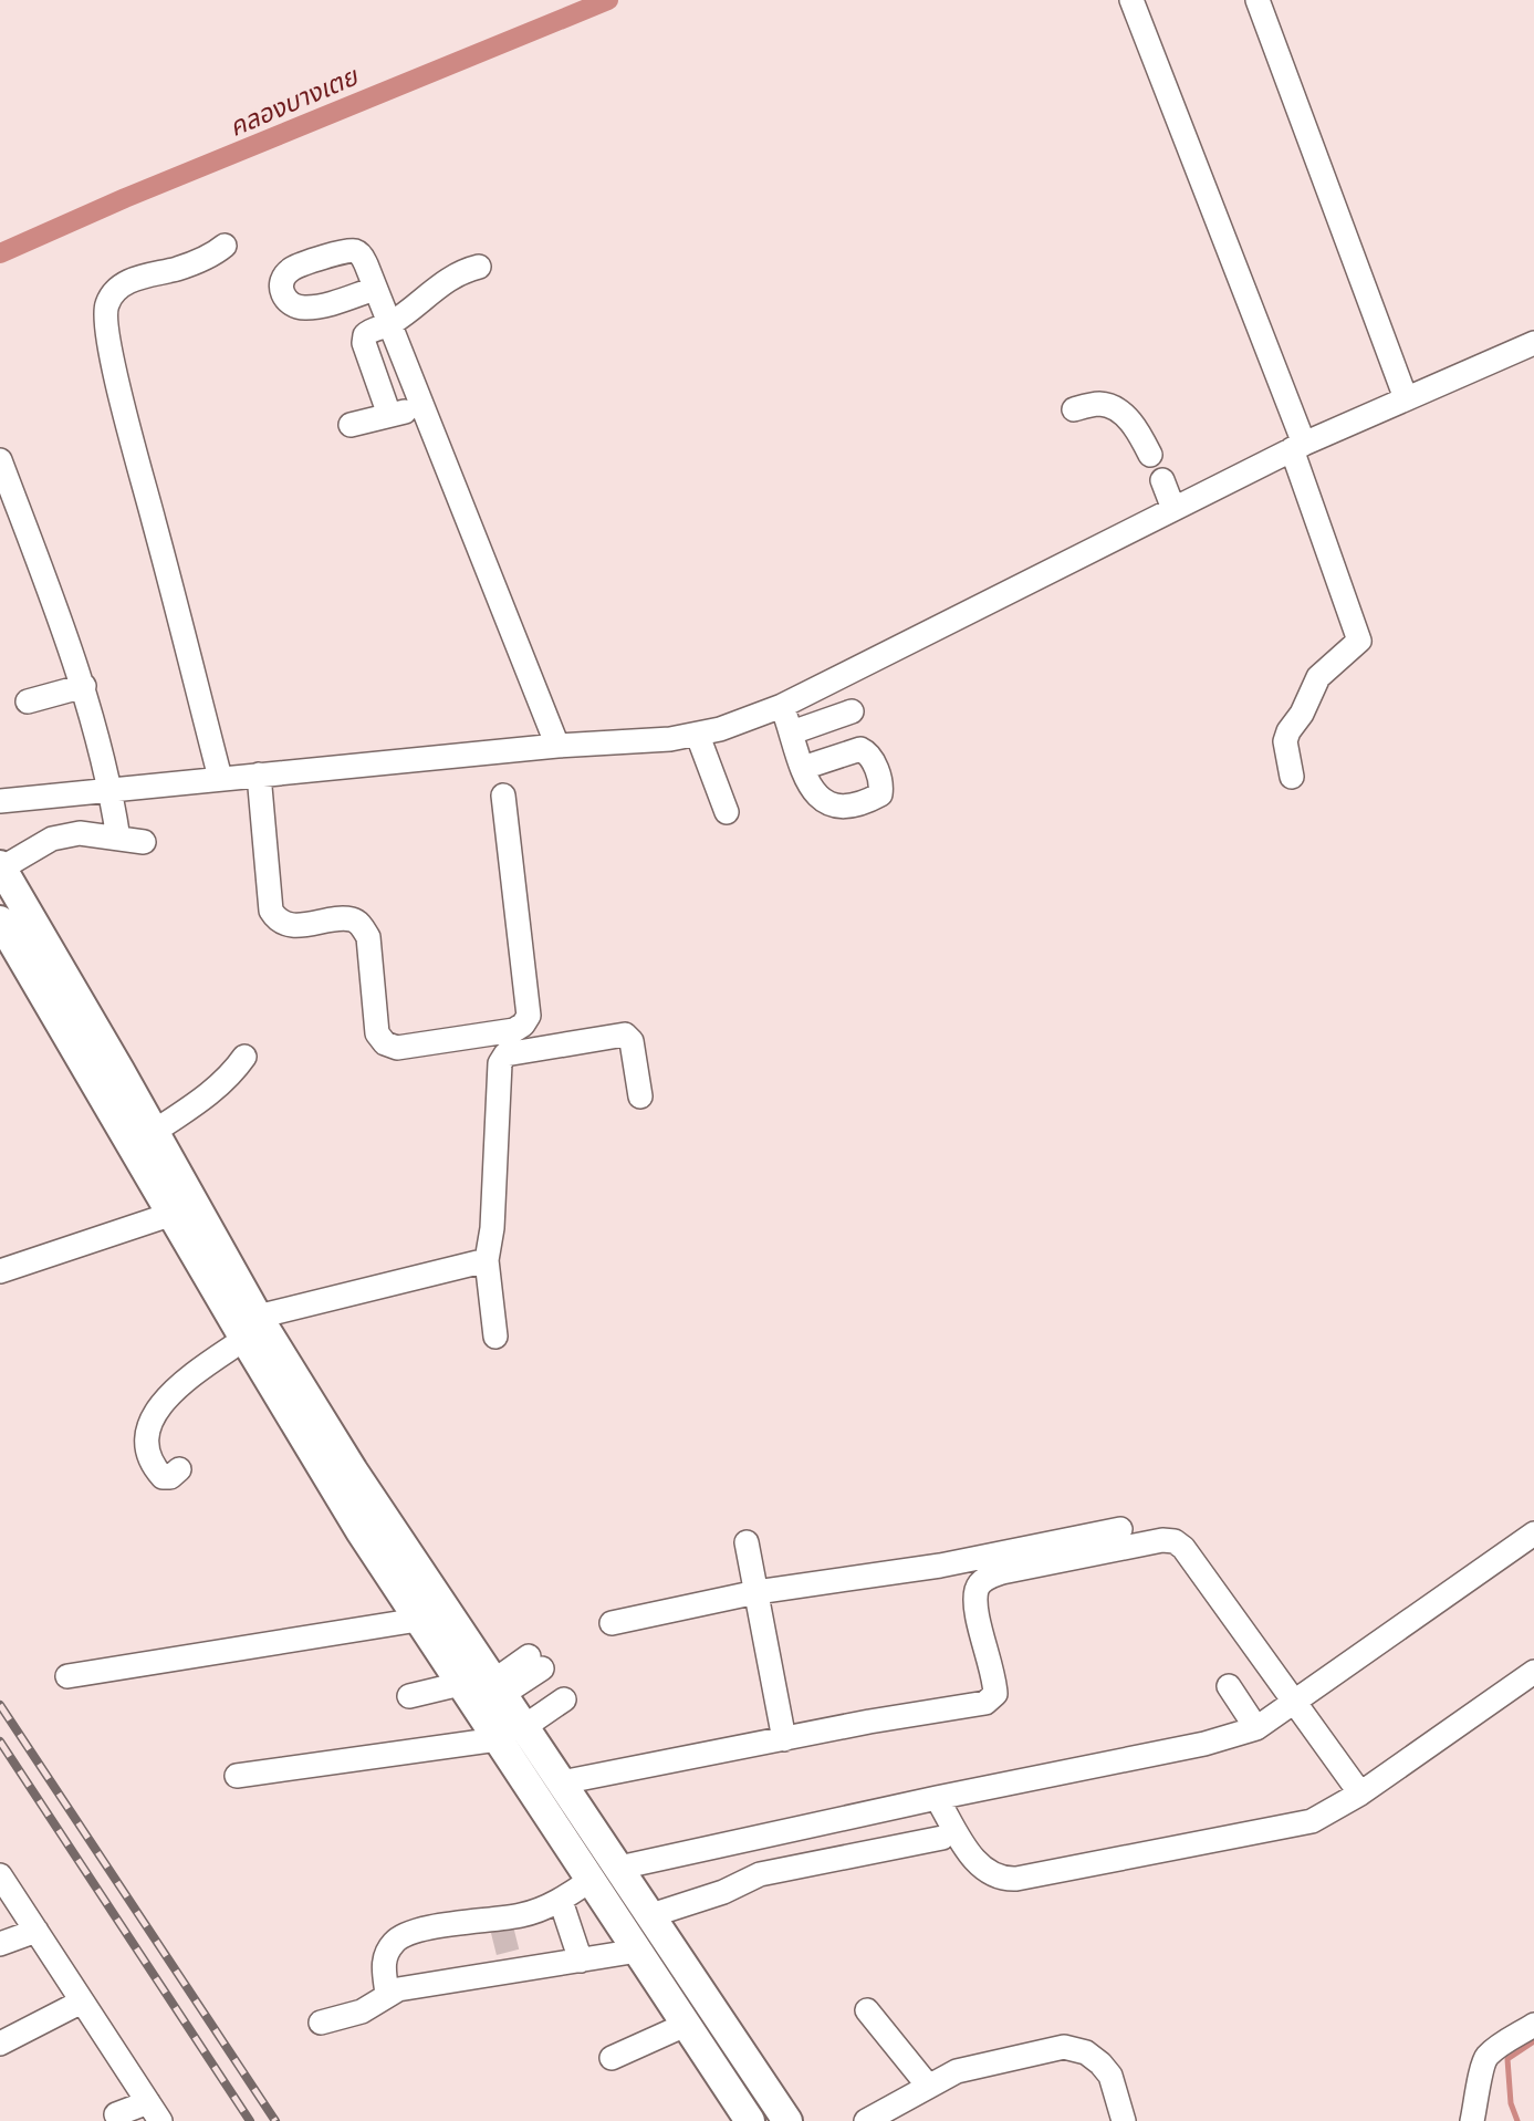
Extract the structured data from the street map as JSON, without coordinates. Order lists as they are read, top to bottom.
{
  "water": ["คลองบางเตย"]
}
